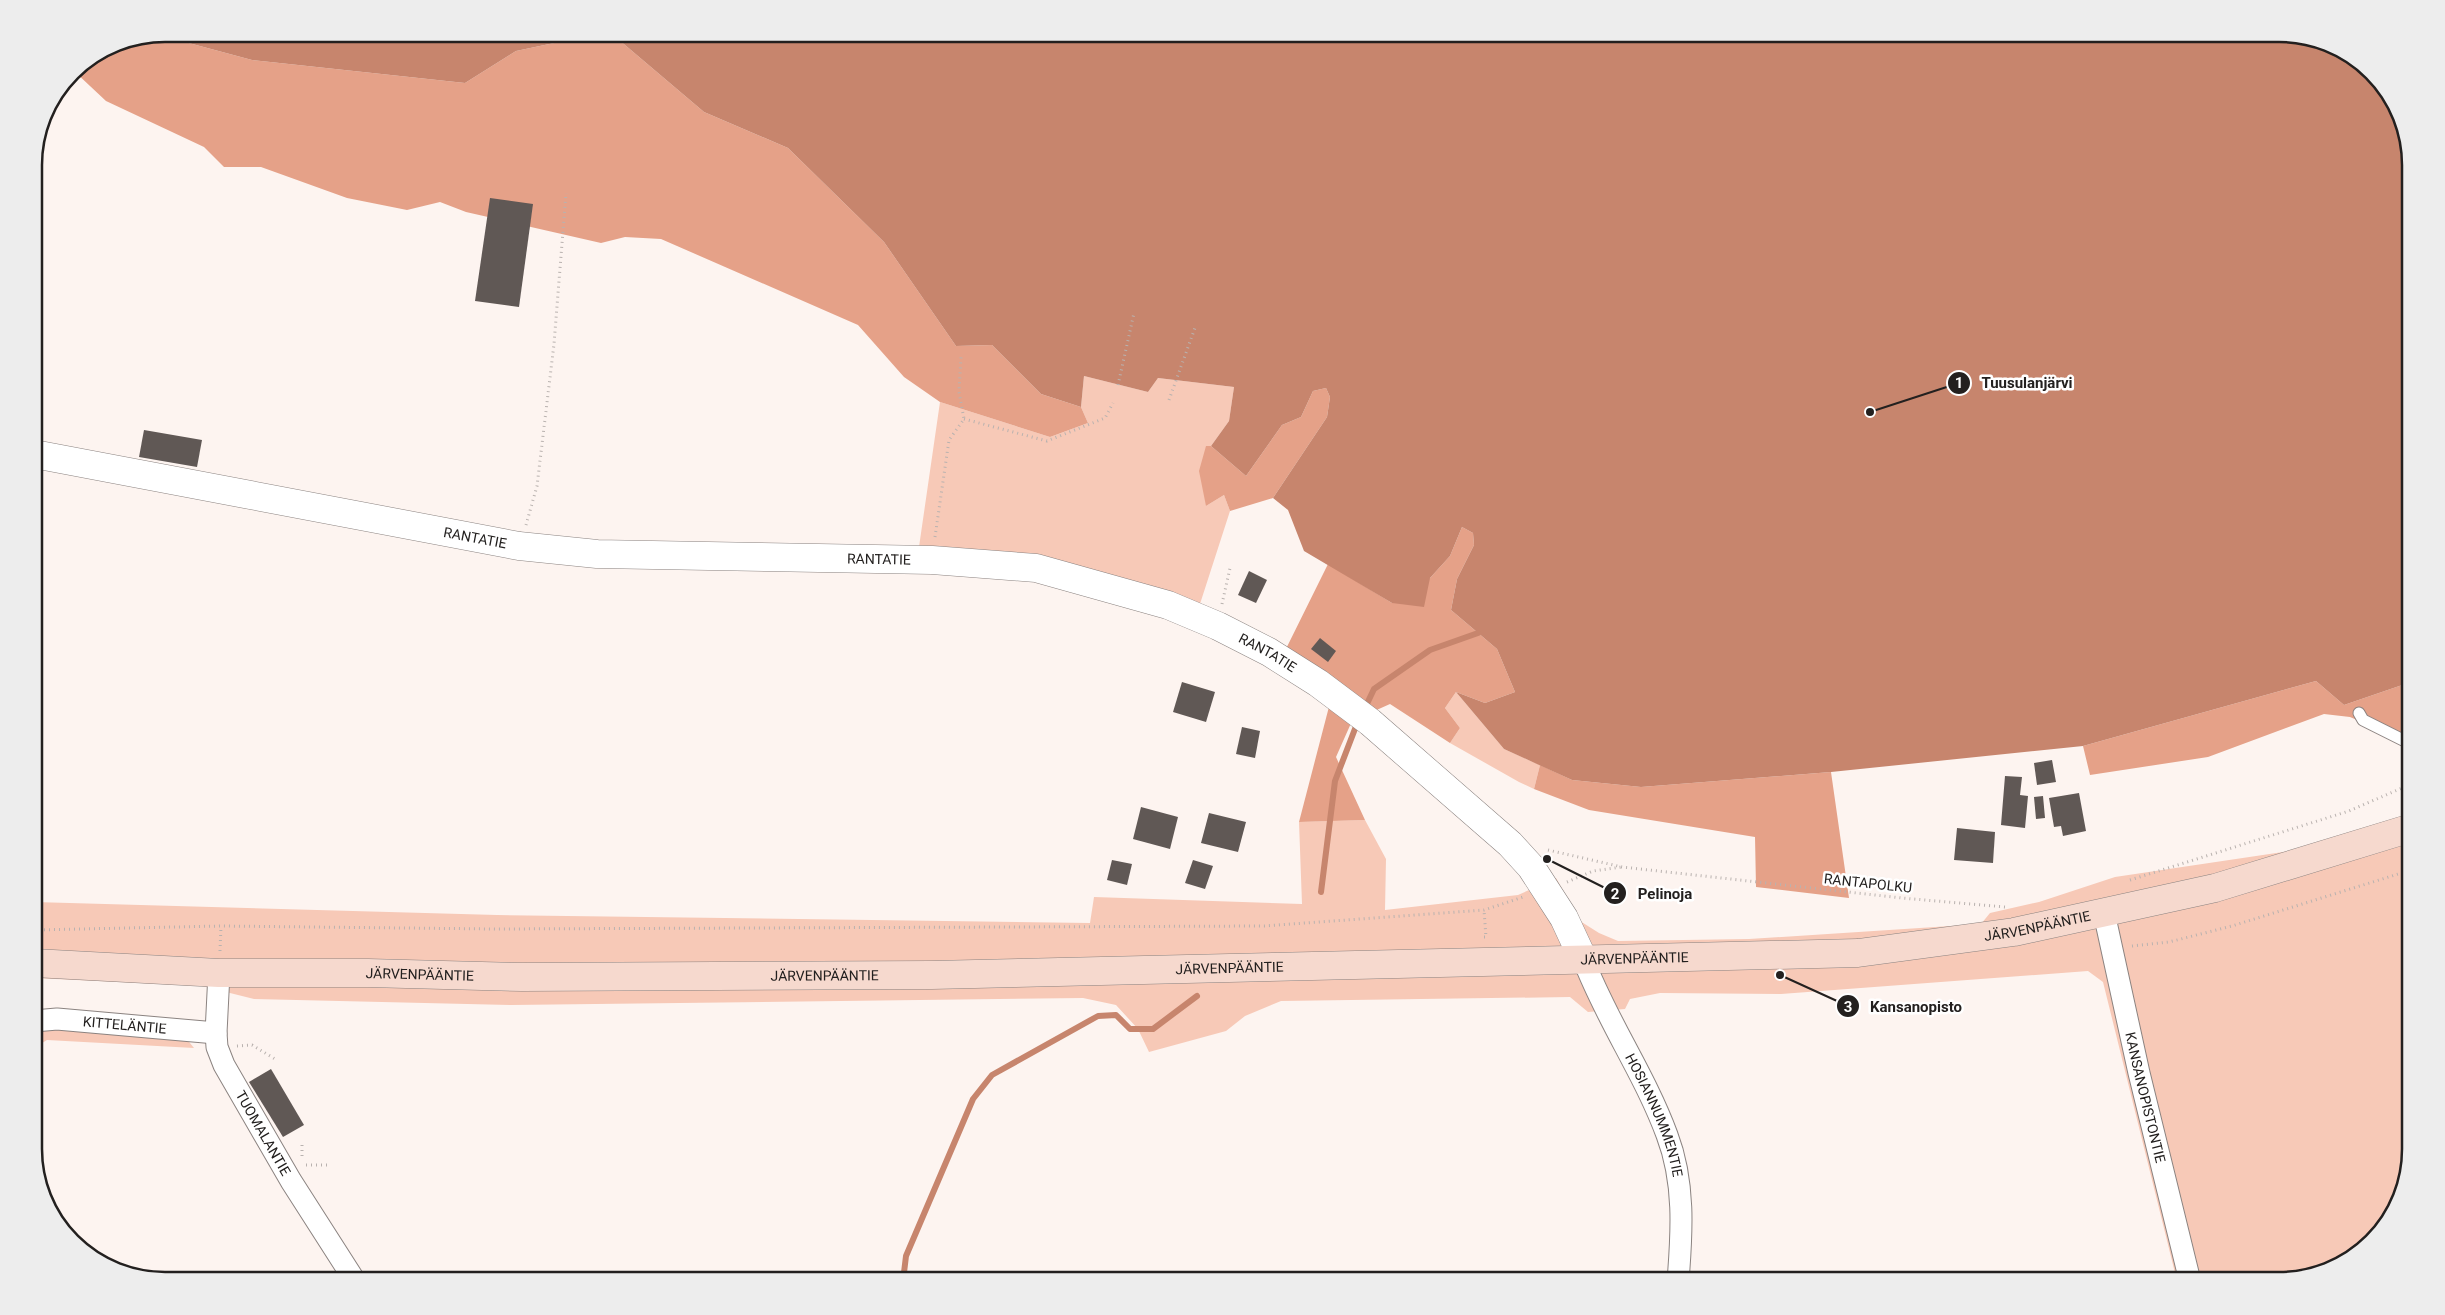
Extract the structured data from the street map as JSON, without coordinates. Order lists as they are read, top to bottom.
{
  "streets": {
    "main road": ["JÄRVENPÄÄNTIE"],
    "street": [
      "RANTATIE",
      "KITTELÄNTIE",
      "KANSANOPISTONTIE",
      "HOSIANNUMMENTIE",
      "TUOMALANTIE"
    ],
    "path": ["RANTAPOLKU"]
  },
  "crossings": [
    ["RANTATIE", "RANTAPOLKU"],
    ["RANTATIE", "JÄRVENPÄÄNTIE"],
    ["RANTATIE", "HOSIANNUMMENTIE"],
    ["JÄRVENPÄÄNTIE", "KANSANOPISTONTIE"],
    ["JÄRVENPÄÄNTIE", "HOSIANNUMMENTIE"],
    ["JÄRVENPÄÄNTIE", "TUOMALANTIE"],
    ["KITTELÄNTIE", "TUOMALANTIE"]
  ],
  "places": ["Tuusulanjärvi", "Pelinoja", "Kansanopisto"]
}
